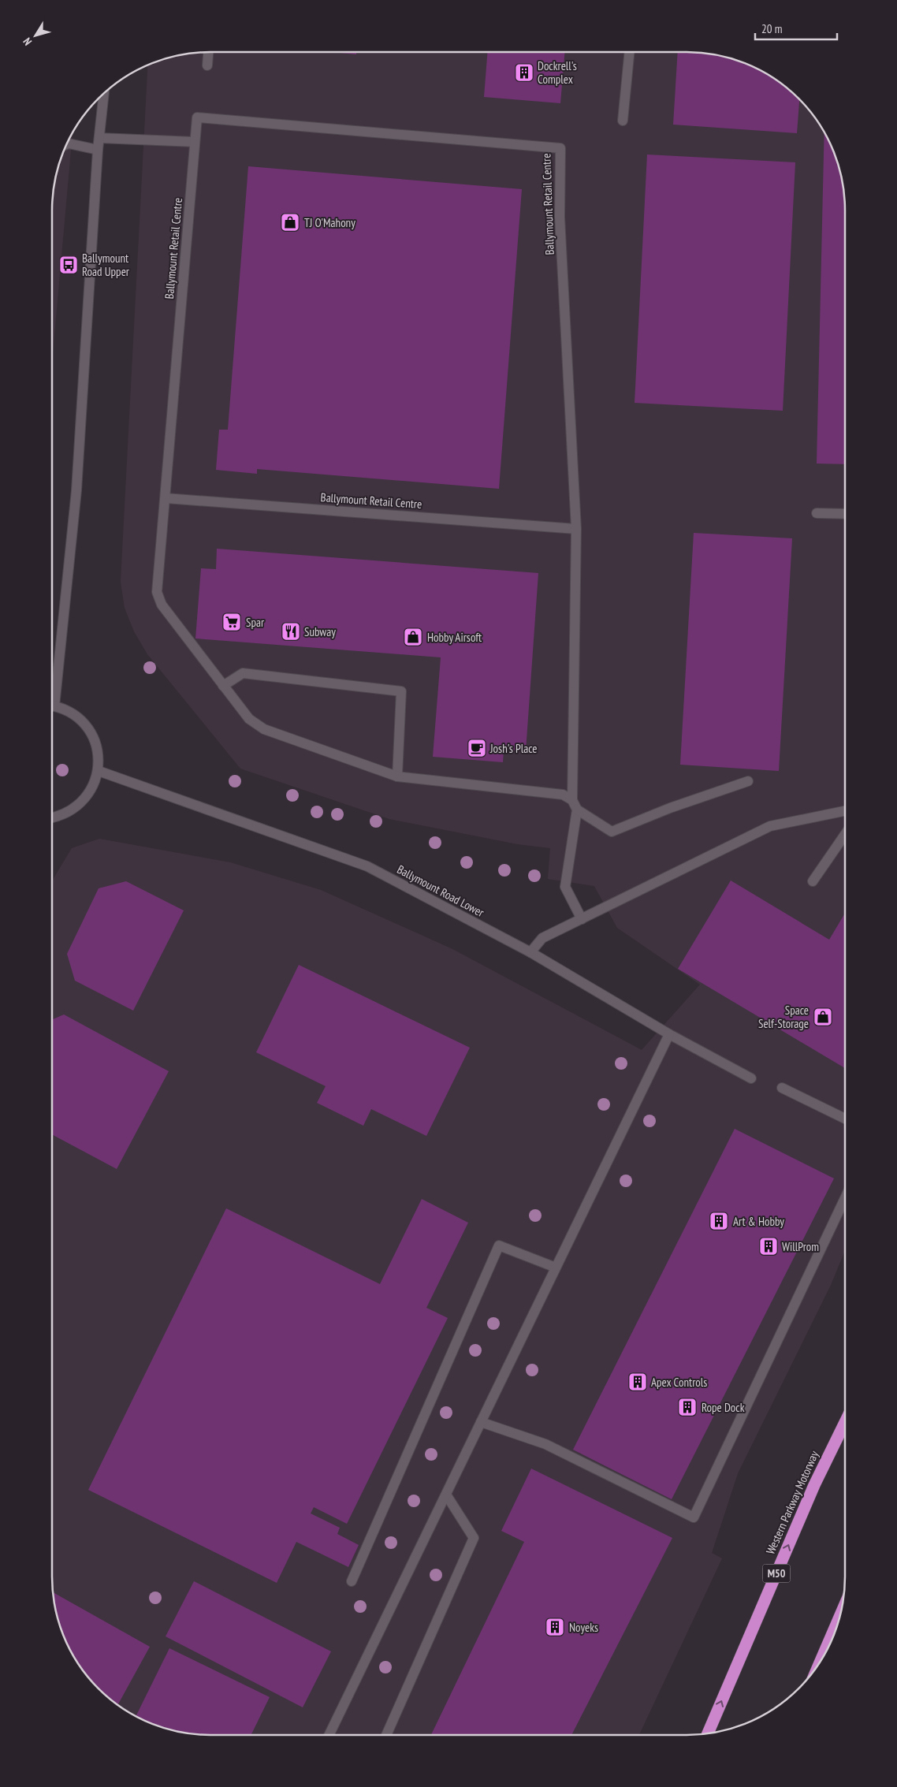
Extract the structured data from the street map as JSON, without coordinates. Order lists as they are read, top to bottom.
{
  "streets": {
    "highway": ["Western Parkway Motorway", "M50"],
    "street": ["Ballymount Retail Centre", "Ballymount Road Lower"]
  },
  "one_way": ["Western Parkway Motorway"],
  "places": {
    "building": [
      "Dockrell's Complex",
      "Art & Hobby",
      "WillProm",
      "Apex Controls",
      "Rope Dock",
      "Noyeks"
    ],
    "shop": ["TJ O'Mahony", "Hobby Airsoft", "Space Self-Storage"],
    "bus stop": ["Ballymount Road Upper"],
    "supermarket": ["Spar"],
    "restaurant": ["Subway"],
    "cafe": ["Josh's Place"]
  },
  "scale_bar": "20 m",
  "north": "bottom left"
}
